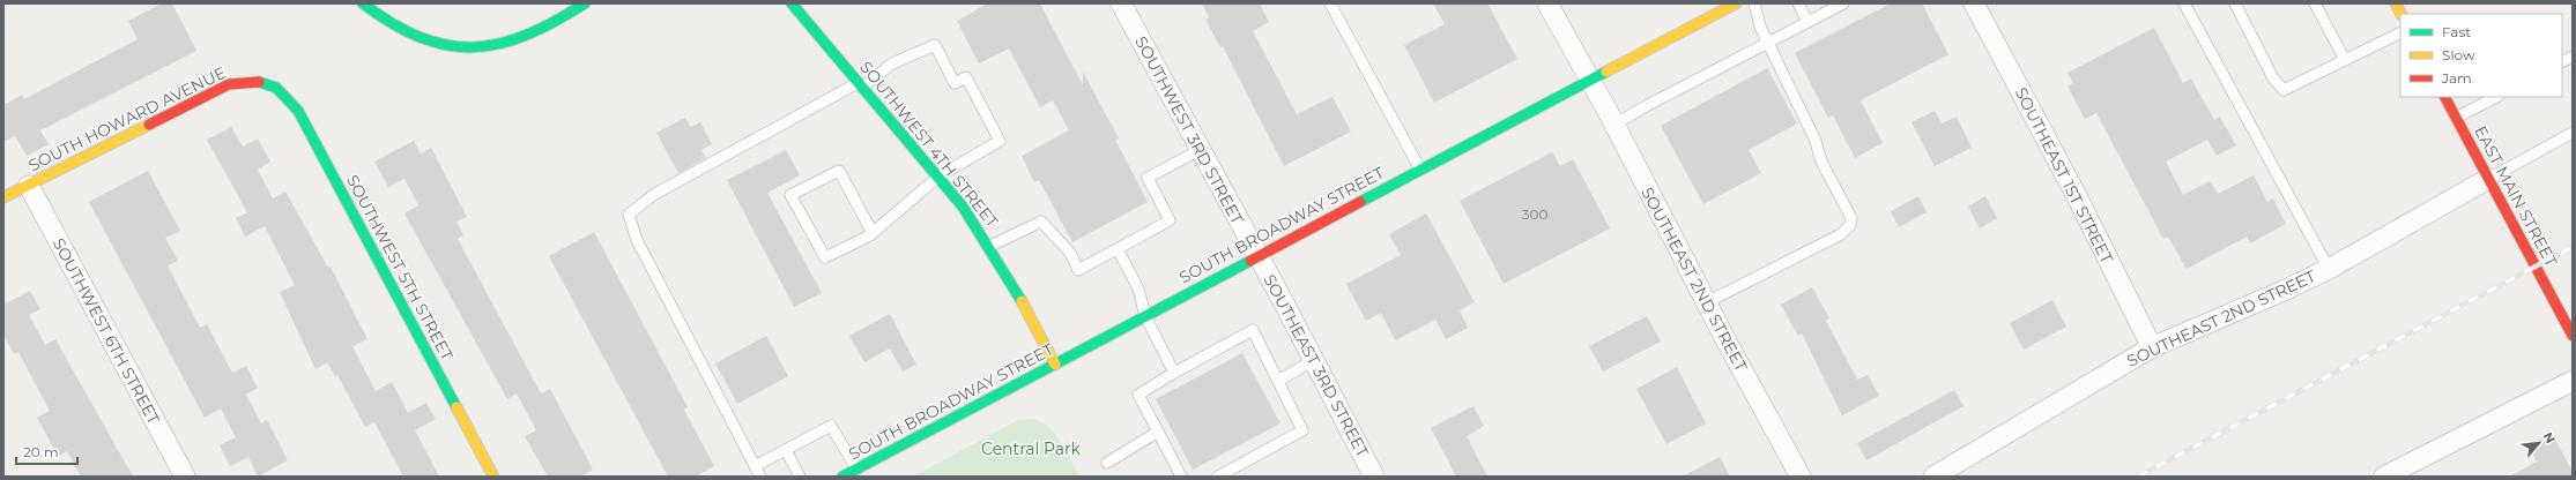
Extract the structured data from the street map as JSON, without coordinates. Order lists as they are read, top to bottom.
{
  "streets": {
    "main road": [
      "SOUTH HOWARD AVENUE",
      "SOUTHWEST 4TH STREET",
      "EAST MAIN STREET",
      "SOUTH BROADWAY STREET",
      "SOUTHWEST 5TH STREET"
    ],
    "street": [
      "SOUTHWEST 3RD STREET",
      "SOUTHEAST 1ST STREET",
      "SOUTHEAST 2ND STREET",
      "SOUTHWEST 6TH STREET",
      "SOUTHEAST 3RD STREET"
    ]
  },
  "crossings": [
    ["SOUTH HOWARD AVENUE", "SOUTHWEST 5TH STREET"],
    ["SOUTH HOWARD AVENUE", "SOUTHWEST 6TH STREET"],
    ["SOUTHWEST 3RD STREET", "SOUTH BROADWAY STREET"],
    ["SOUTHWEST 3RD STREET", "SOUTHEAST 3RD STREET"],
    ["SOUTHWEST 4TH STREET", "SOUTH BROADWAY STREET"],
    ["SOUTHEAST 1ST STREET", "SOUTHEAST 2ND STREET"],
    ["EAST MAIN STREET", "SOUTHEAST 2ND STREET"],
    ["SOUTH BROADWAY STREET", "SOUTHEAST 2ND STREET"],
    ["SOUTH BROADWAY STREET", "SOUTHEAST 3RD STREET"]
  ],
  "parks": ["Central Park"],
  "house_numbers": ["300"],
  "legend": ["Fast", "Slow", "Jam"],
  "scale_bar": "20 m",
  "north": "top right"
}
